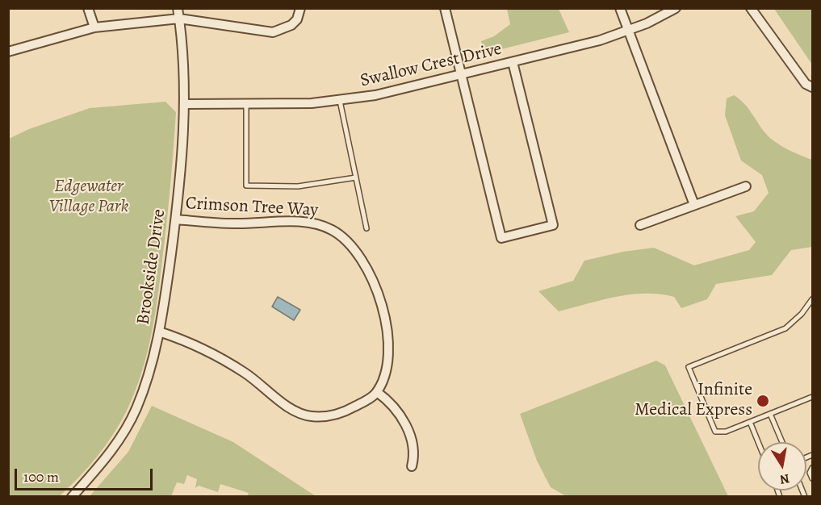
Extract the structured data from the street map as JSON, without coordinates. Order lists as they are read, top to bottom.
{
  "streets": {
    "street": ["Swallow Crest Drive", "Crimson Tree Way", "Brookside Drive"]
  },
  "crossings": [
    ["Swallow Crest Drive", "Brookside Drive"],
    ["Crimson Tree Way", "Brookside Drive"]
  ],
  "parks": ["Edgewater Village Park"],
  "places": ["Infinite Medical Express"],
  "scale_bar": "100 m",
  "north": "bottom"
}
